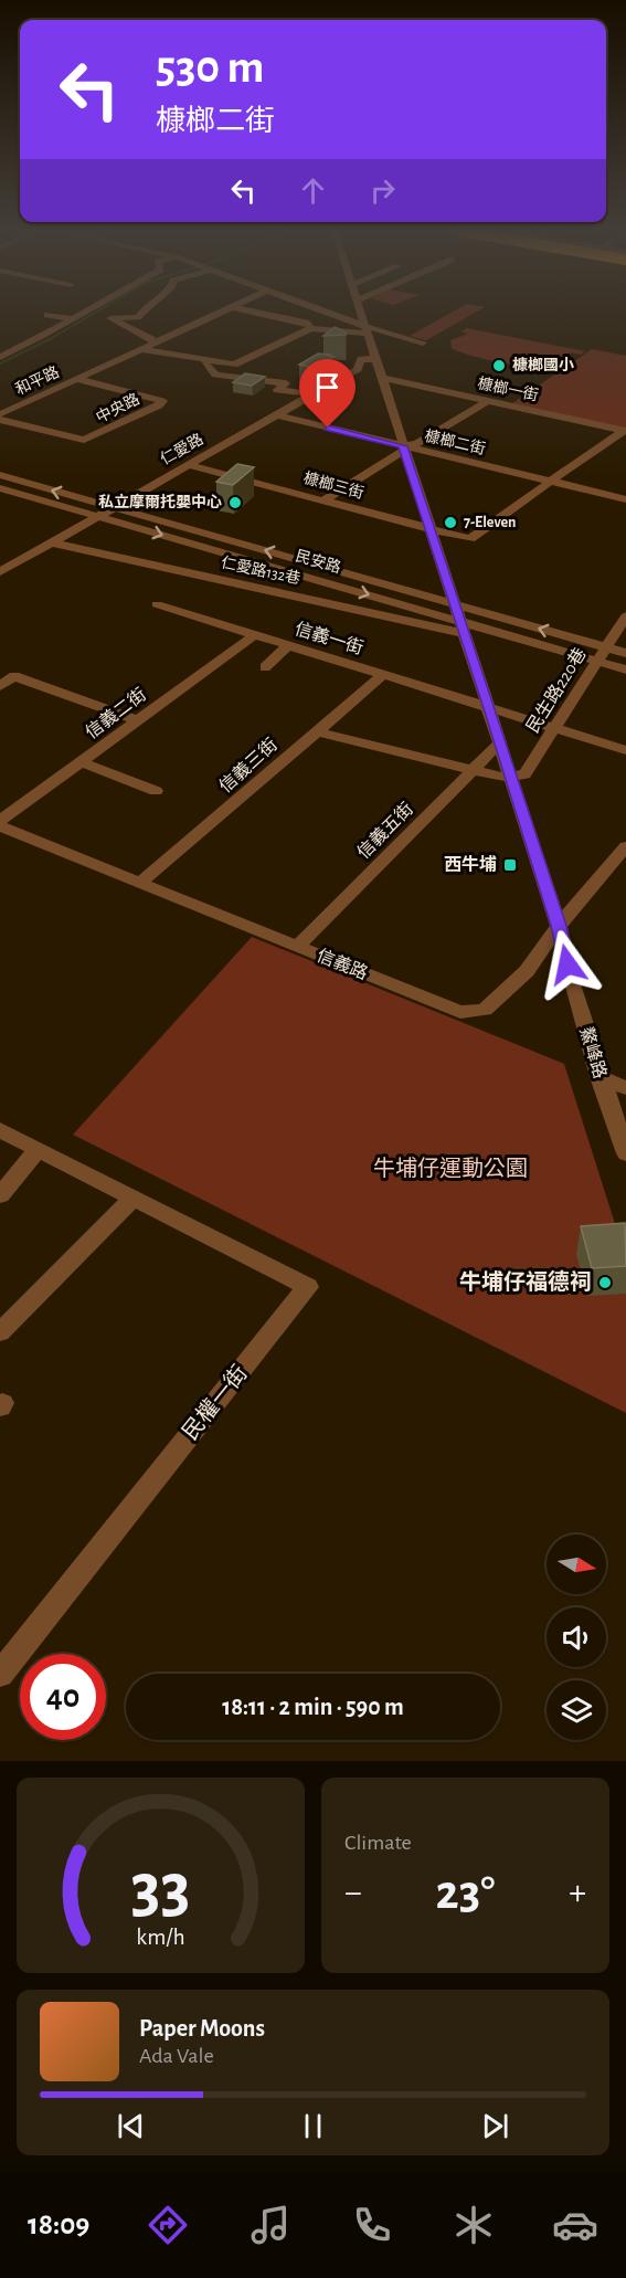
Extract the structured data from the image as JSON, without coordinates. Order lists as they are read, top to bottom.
{
  "streets": {
    "street": [
      "和平路",
      "槺榔一街",
      "中央路",
      "槺榔二街",
      "仁愛路",
      "槺榔三街",
      "民安路",
      "仁愛路132巷",
      "信義一街",
      "民生路220巷",
      "信義二街",
      "信義三街",
      "信義五街",
      "信義路",
      "鰲峰路",
      "民權一街"
    ]
  },
  "crossings": [
    ["和平路", "中央路"],
    ["槺榔一街", "鰲峰路"],
    ["槺榔二街", "仁愛路"],
    ["槺榔二街", "槺榔三街"],
    ["槺榔二街", "鰲峰路"],
    ["仁愛路", "槺榔三街"],
    ["仁愛路", "民安路"],
    ["仁愛路", "仁愛路132巷"],
    ["仁愛路", "鰲峰路"],
    ["槺榔三街", "鰲峰路"],
    ["民安路", "仁愛路132巷"],
    ["民安路", "民生路220巷"],
    ["民安路", "鰲峰路"],
    ["仁愛路132巷", "鰲峰路"],
    ["信義一街", "信義二街"],
    ["信義一街", "信義三街"],
    ["信義一街", "鰲峰路"],
    ["民生路220巷", "鰲峰路"],
    ["信義二街", "信義路"],
    ["信義三街", "信義路"],
    ["信義五街", "信義路"],
    ["信義五街", "鰲峰路"],
    ["信義路", "鰲峰路"]
  ],
  "parks": ["牛埔仔運動公園"],
  "places": {
    "other": [
      "槺榔國小",
      "私立摩爾托嬰中心",
      "7-Eleven",
      "牛埔仔福德祠"
    ],
    "transit": ["西牛埔"]
  },
  "north": "right",
  "page": {
    "turn": ["530 m", "槺榔二街"],
    "limit": "40",
    "trip": "18:11 · 2 min · 590 m",
    "tile": "Climate",
    "heat": ["−", "23°", "+"],
    "song": ["Paper Moons", "Ada Vale"],
    "tabs": "18:09",
    "gauge": ["33", "km/h"]
  }
}
